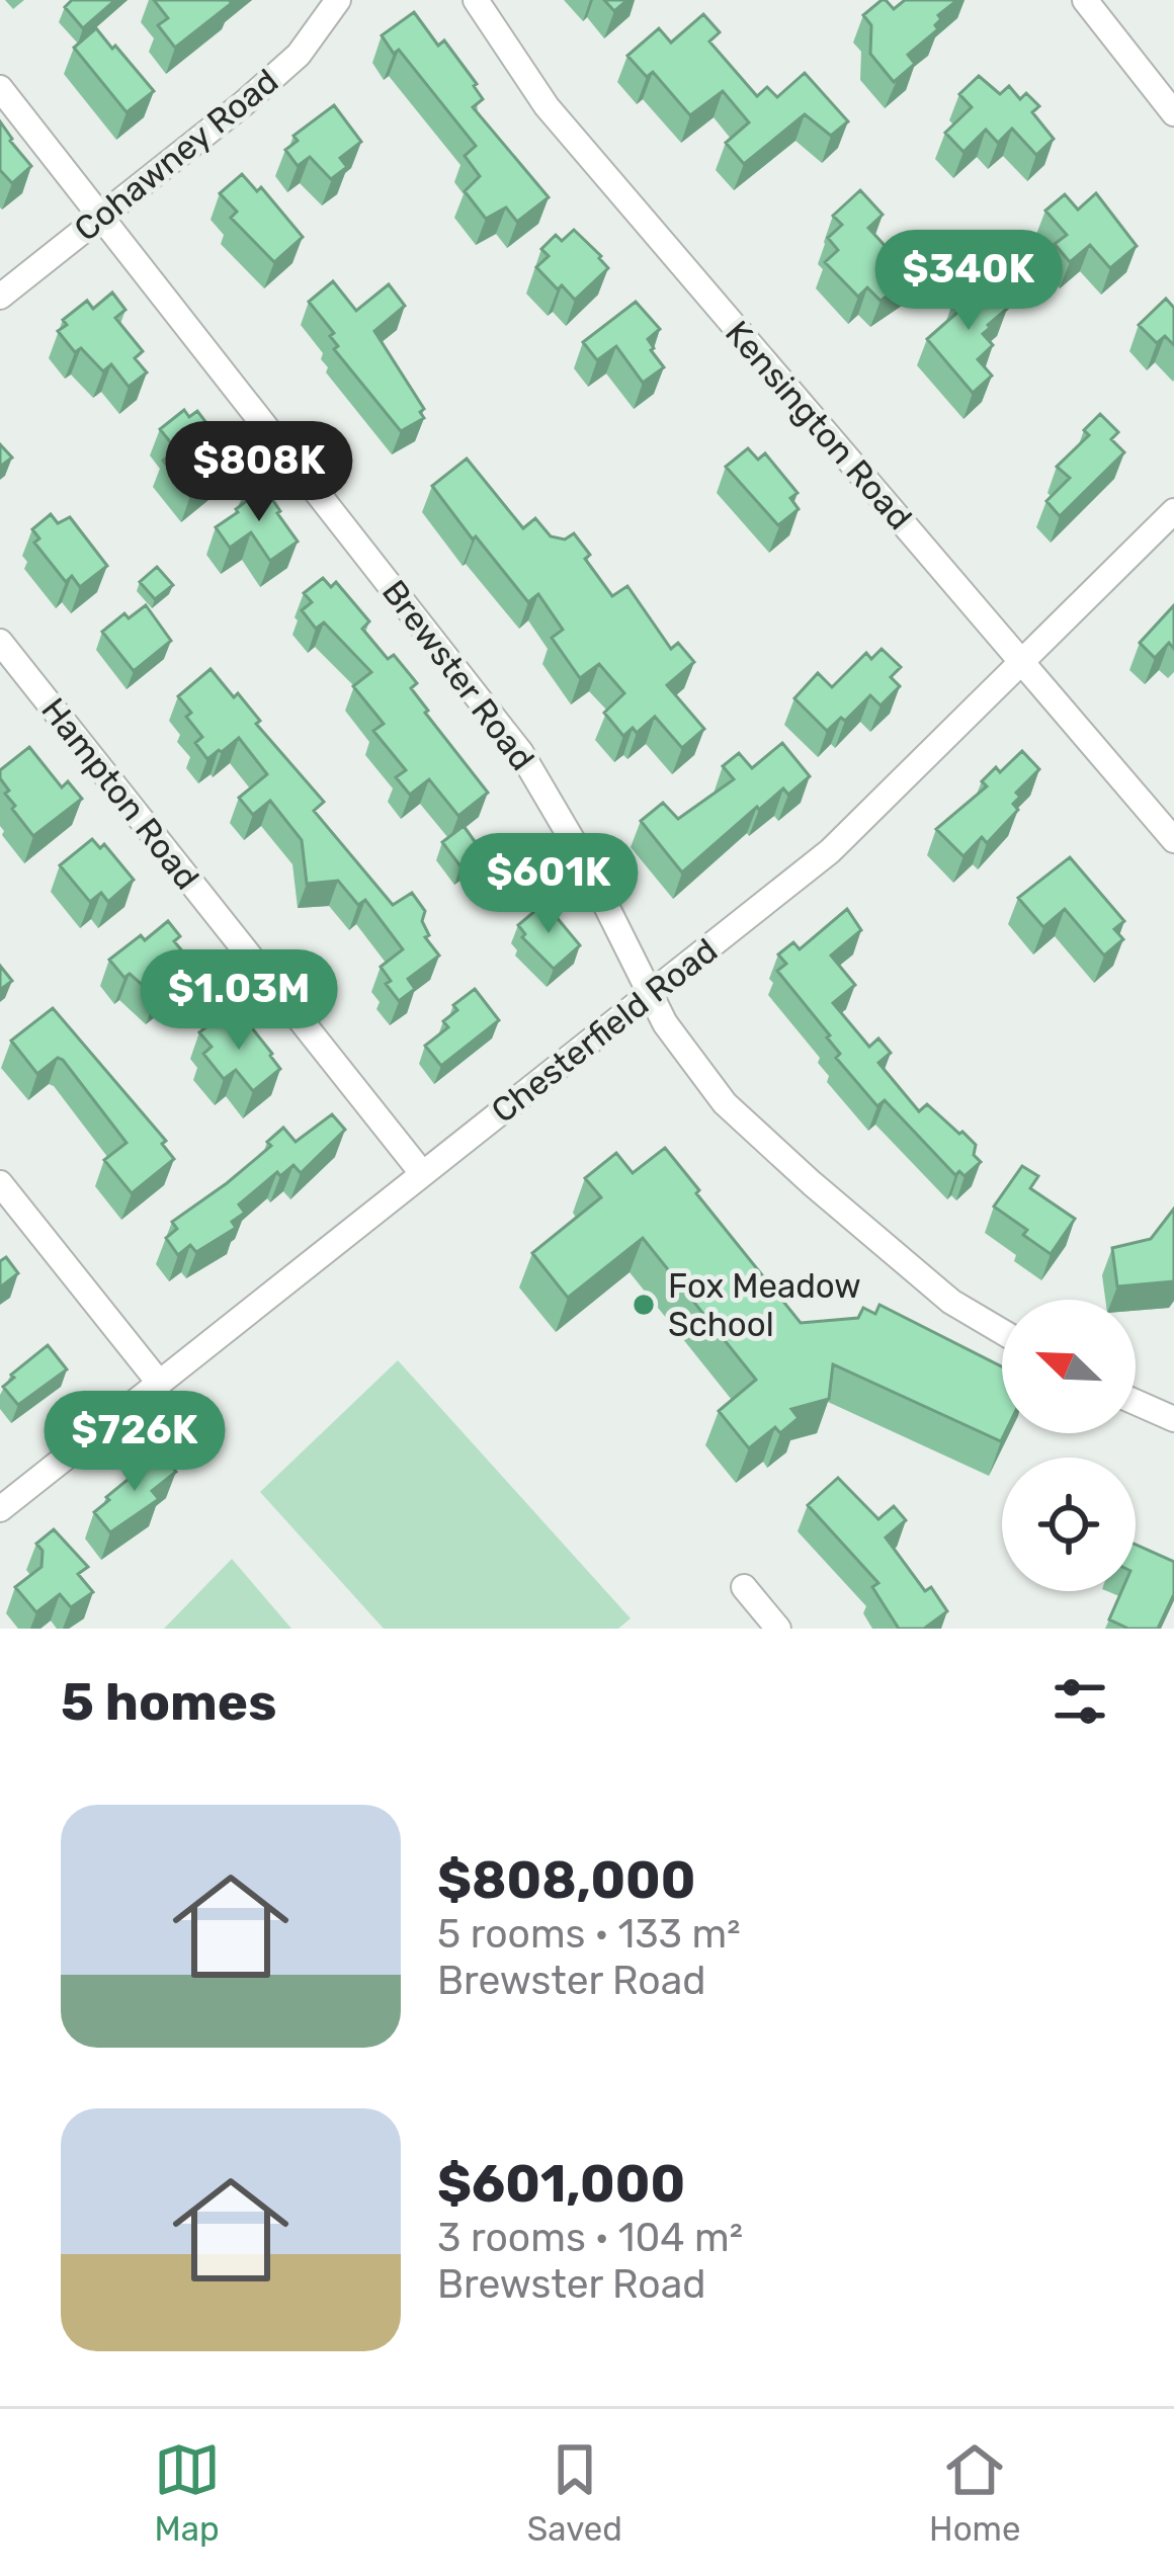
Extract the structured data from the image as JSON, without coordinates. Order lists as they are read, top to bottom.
{
  "streets": {
    "street": [
      "Cohawney Road",
      "Kensington Road",
      "Brewster Road",
      "Hampton Road",
      "Chesterfield Road"
    ]
  },
  "crossings": [
    ["Cohawney Road", "Brewster Road"],
    ["Kensington Road", "Chesterfield Road"],
    ["Brewster Road", "Chesterfield Road"],
    ["Hampton Road", "Chesterfield Road"]
  ],
  "places": ["Fox Meadow School"],
  "north": "top left",
  "page": {
    "price": [
      "$340K",
      "$808K",
      "$601K",
      "$1.03M",
      "$726K"
    ],
    "heading": "5 homes",
    "list": [
      {
        "name": "$808,000",
        "note": "5 rooms · 133 m² · Brewster Road"
      },
      {
        "name": "$601,000",
        "note": "3 rooms · 104 m² · Brewster Road"
      }
    ],
    "tabs": ["Map", "Saved", "Home"]
  }
}
